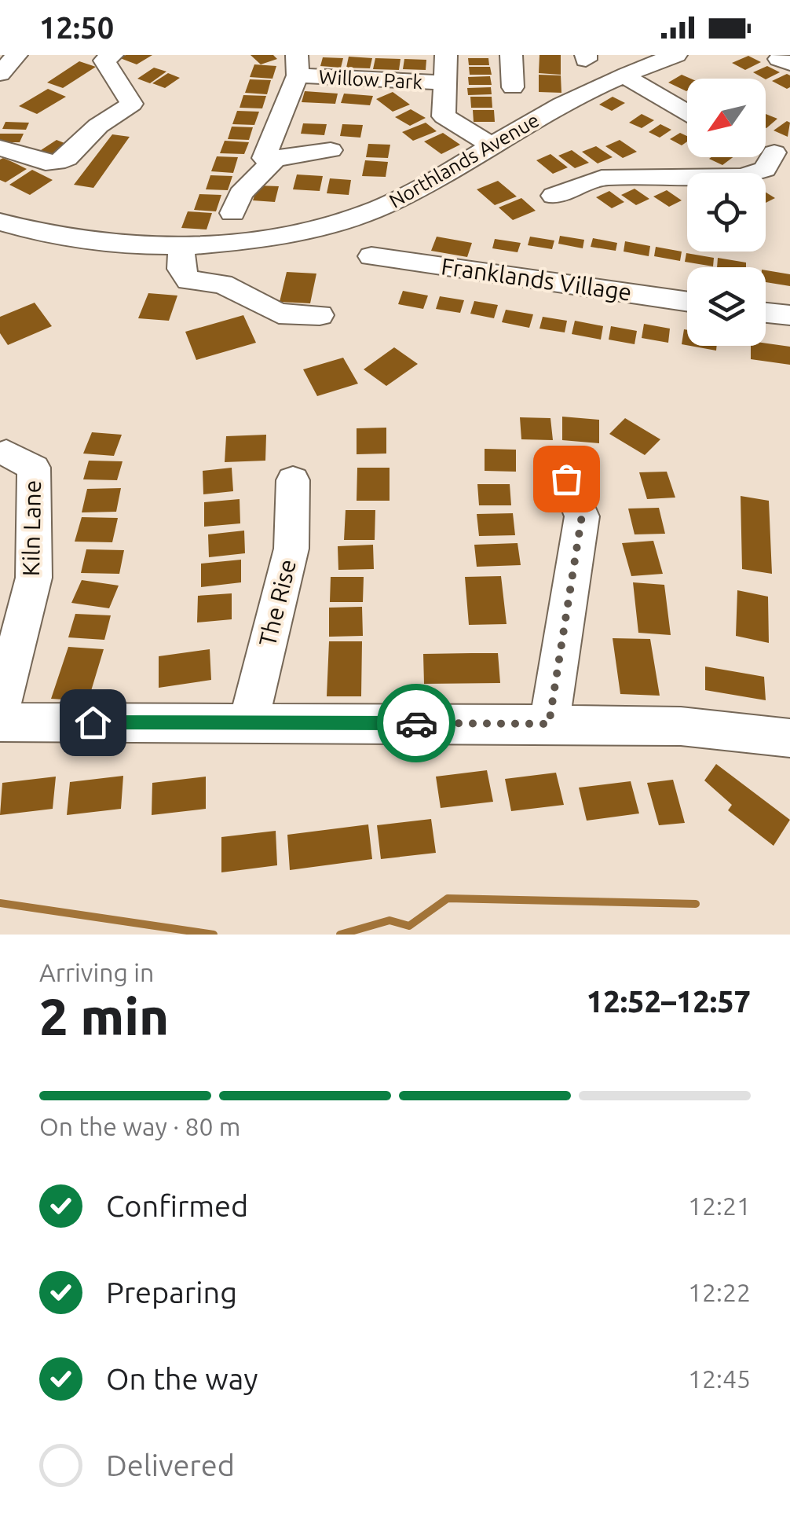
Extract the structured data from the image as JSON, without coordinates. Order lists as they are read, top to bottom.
{
  "streets": {
    "street": [
      "Willow Park",
      "Northlands Avenue",
      "Franklands Village",
      "Kiln Lane",
      "The Rise"
    ]
  },
  "north": "bottom left",
  "page": {
    "status": "12:50",
    "heading": ["2 min", "Arriving in", "12:52–12:57"],
    "bar": "On the way · 80 m",
    "list": [
      ["Confirmed", "12:21"],
      ["Preparing", "12:22"],
      ["On the way", "12:45"],
      "Delivered"
    ]
  }
}
